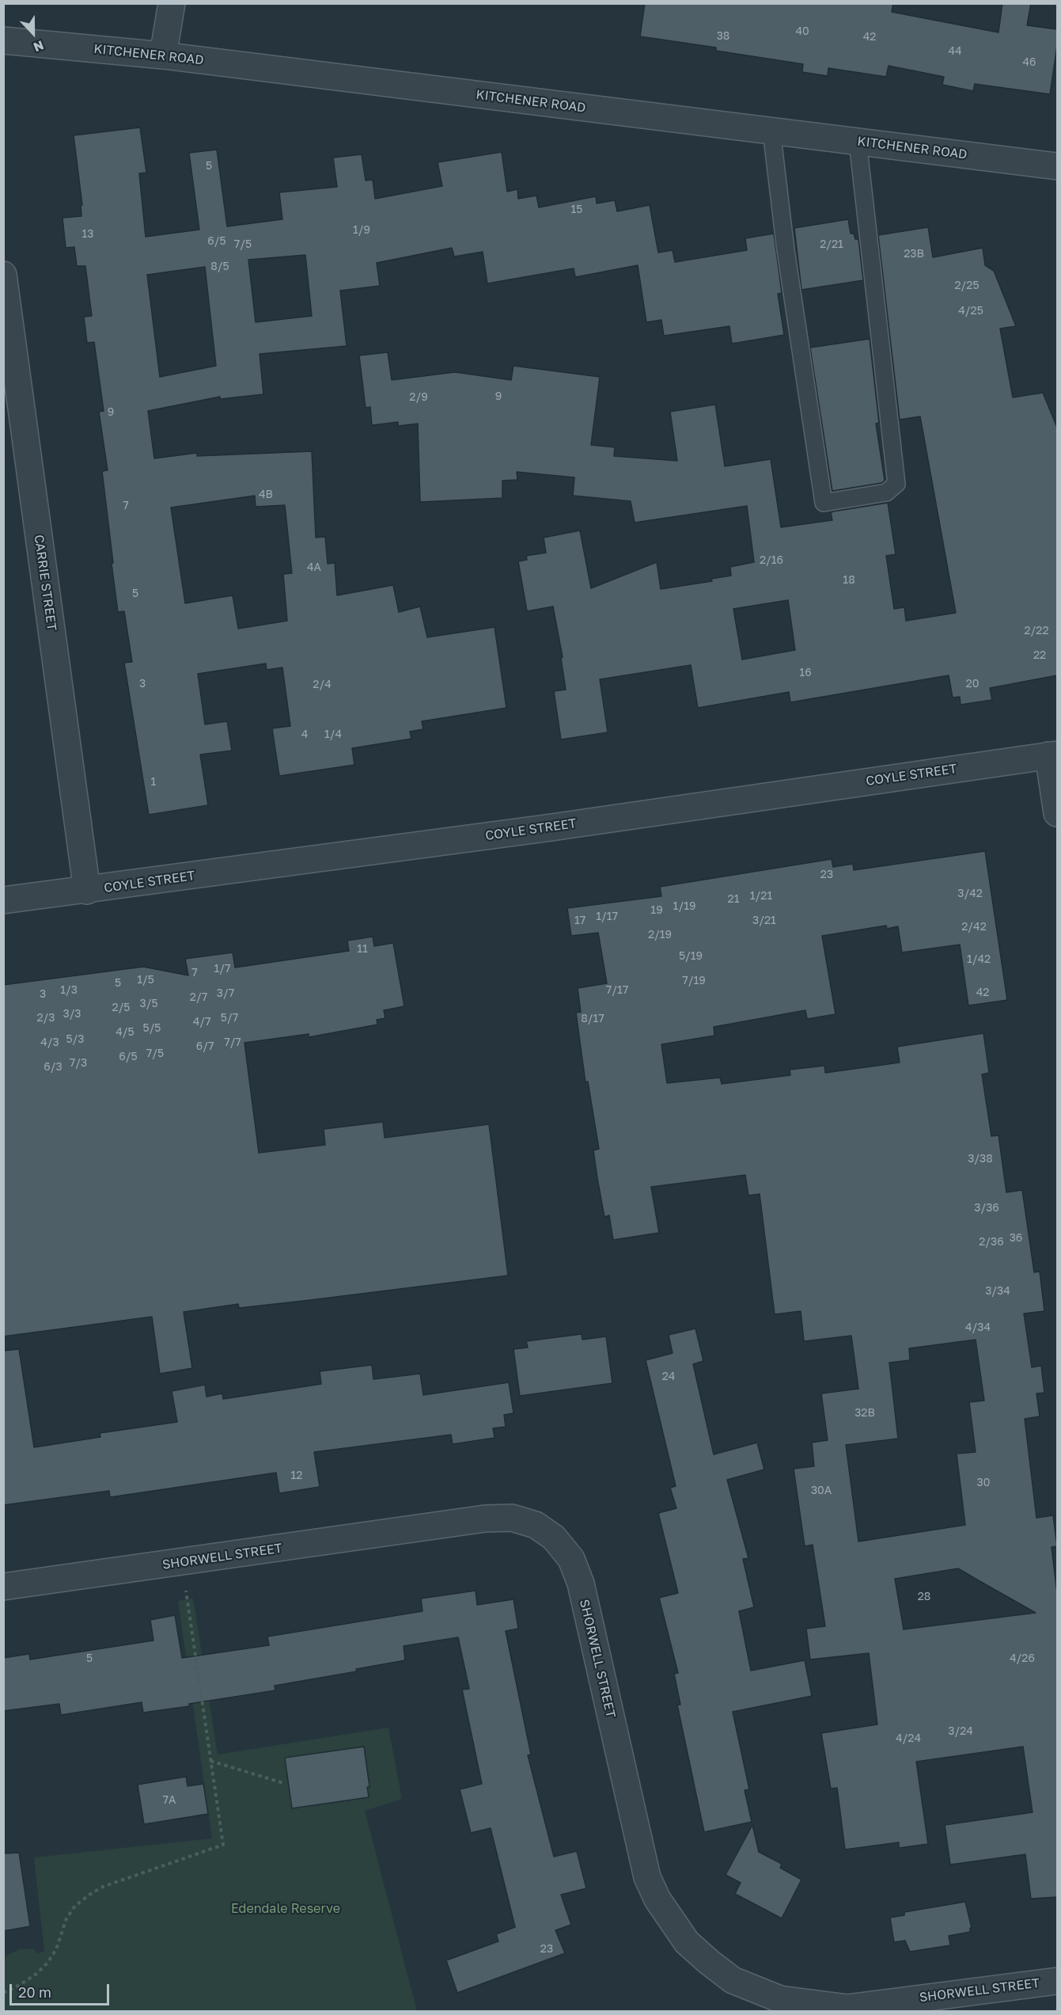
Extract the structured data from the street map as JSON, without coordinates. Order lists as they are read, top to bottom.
{
  "streets": {
    "street": [
      "KITCHENER ROAD",
      "CARRIE STREET",
      "COYLE STREET",
      "SHORWELL STREET"
    ]
  },
  "crossings": [
    ["CARRIE STREET", "COYLE STREET"]
  ],
  "parks": ["Edendale Reserve"],
  "house_numbers": [
    "40",
    "38",
    "42",
    "44",
    "46",
    "5",
    "15",
    "1/9",
    "13",
    "6/5",
    "7/5",
    "2/21",
    "23B",
    "8/5",
    "2/25",
    "4/25",
    "9",
    "2/9",
    "9",
    "4B",
    "7",
    "2/16",
    "4A",
    "18",
    "5",
    "2/22",
    "22",
    "16",
    "3",
    "20",
    "2/4",
    "4",
    "1/4",
    "1",
    "23",
    "3/42",
    "1/21",
    "21",
    "1/19",
    "19",
    "1/17",
    "17",
    "3/21",
    "2/42",
    "2/19",
    "11",
    "5/19",
    "1/42",
    "1/7",
    "7",
    "1/5",
    "7/19",
    "5",
    "1/3",
    "7/17",
    "42",
    "3/7",
    "3",
    "2/7",
    "3/5",
    "2/5",
    "3/3",
    "2/3",
    "5/7",
    "8/17",
    "4/7",
    "5/5",
    "4/5",
    "5/3",
    "4/3",
    "7/7",
    "6/7",
    "7/5",
    "6/5",
    "7/3",
    "6/3",
    "3/38",
    "3/36",
    "36",
    "2/36",
    "3/34",
    "4/34",
    "24",
    "32B",
    "12",
    "30",
    "30A",
    "28",
    "5",
    "4/26",
    "3/24",
    "4/24",
    "7A",
    "23"
  ],
  "scale_bar": "20 m",
  "north": "bottom"
}
